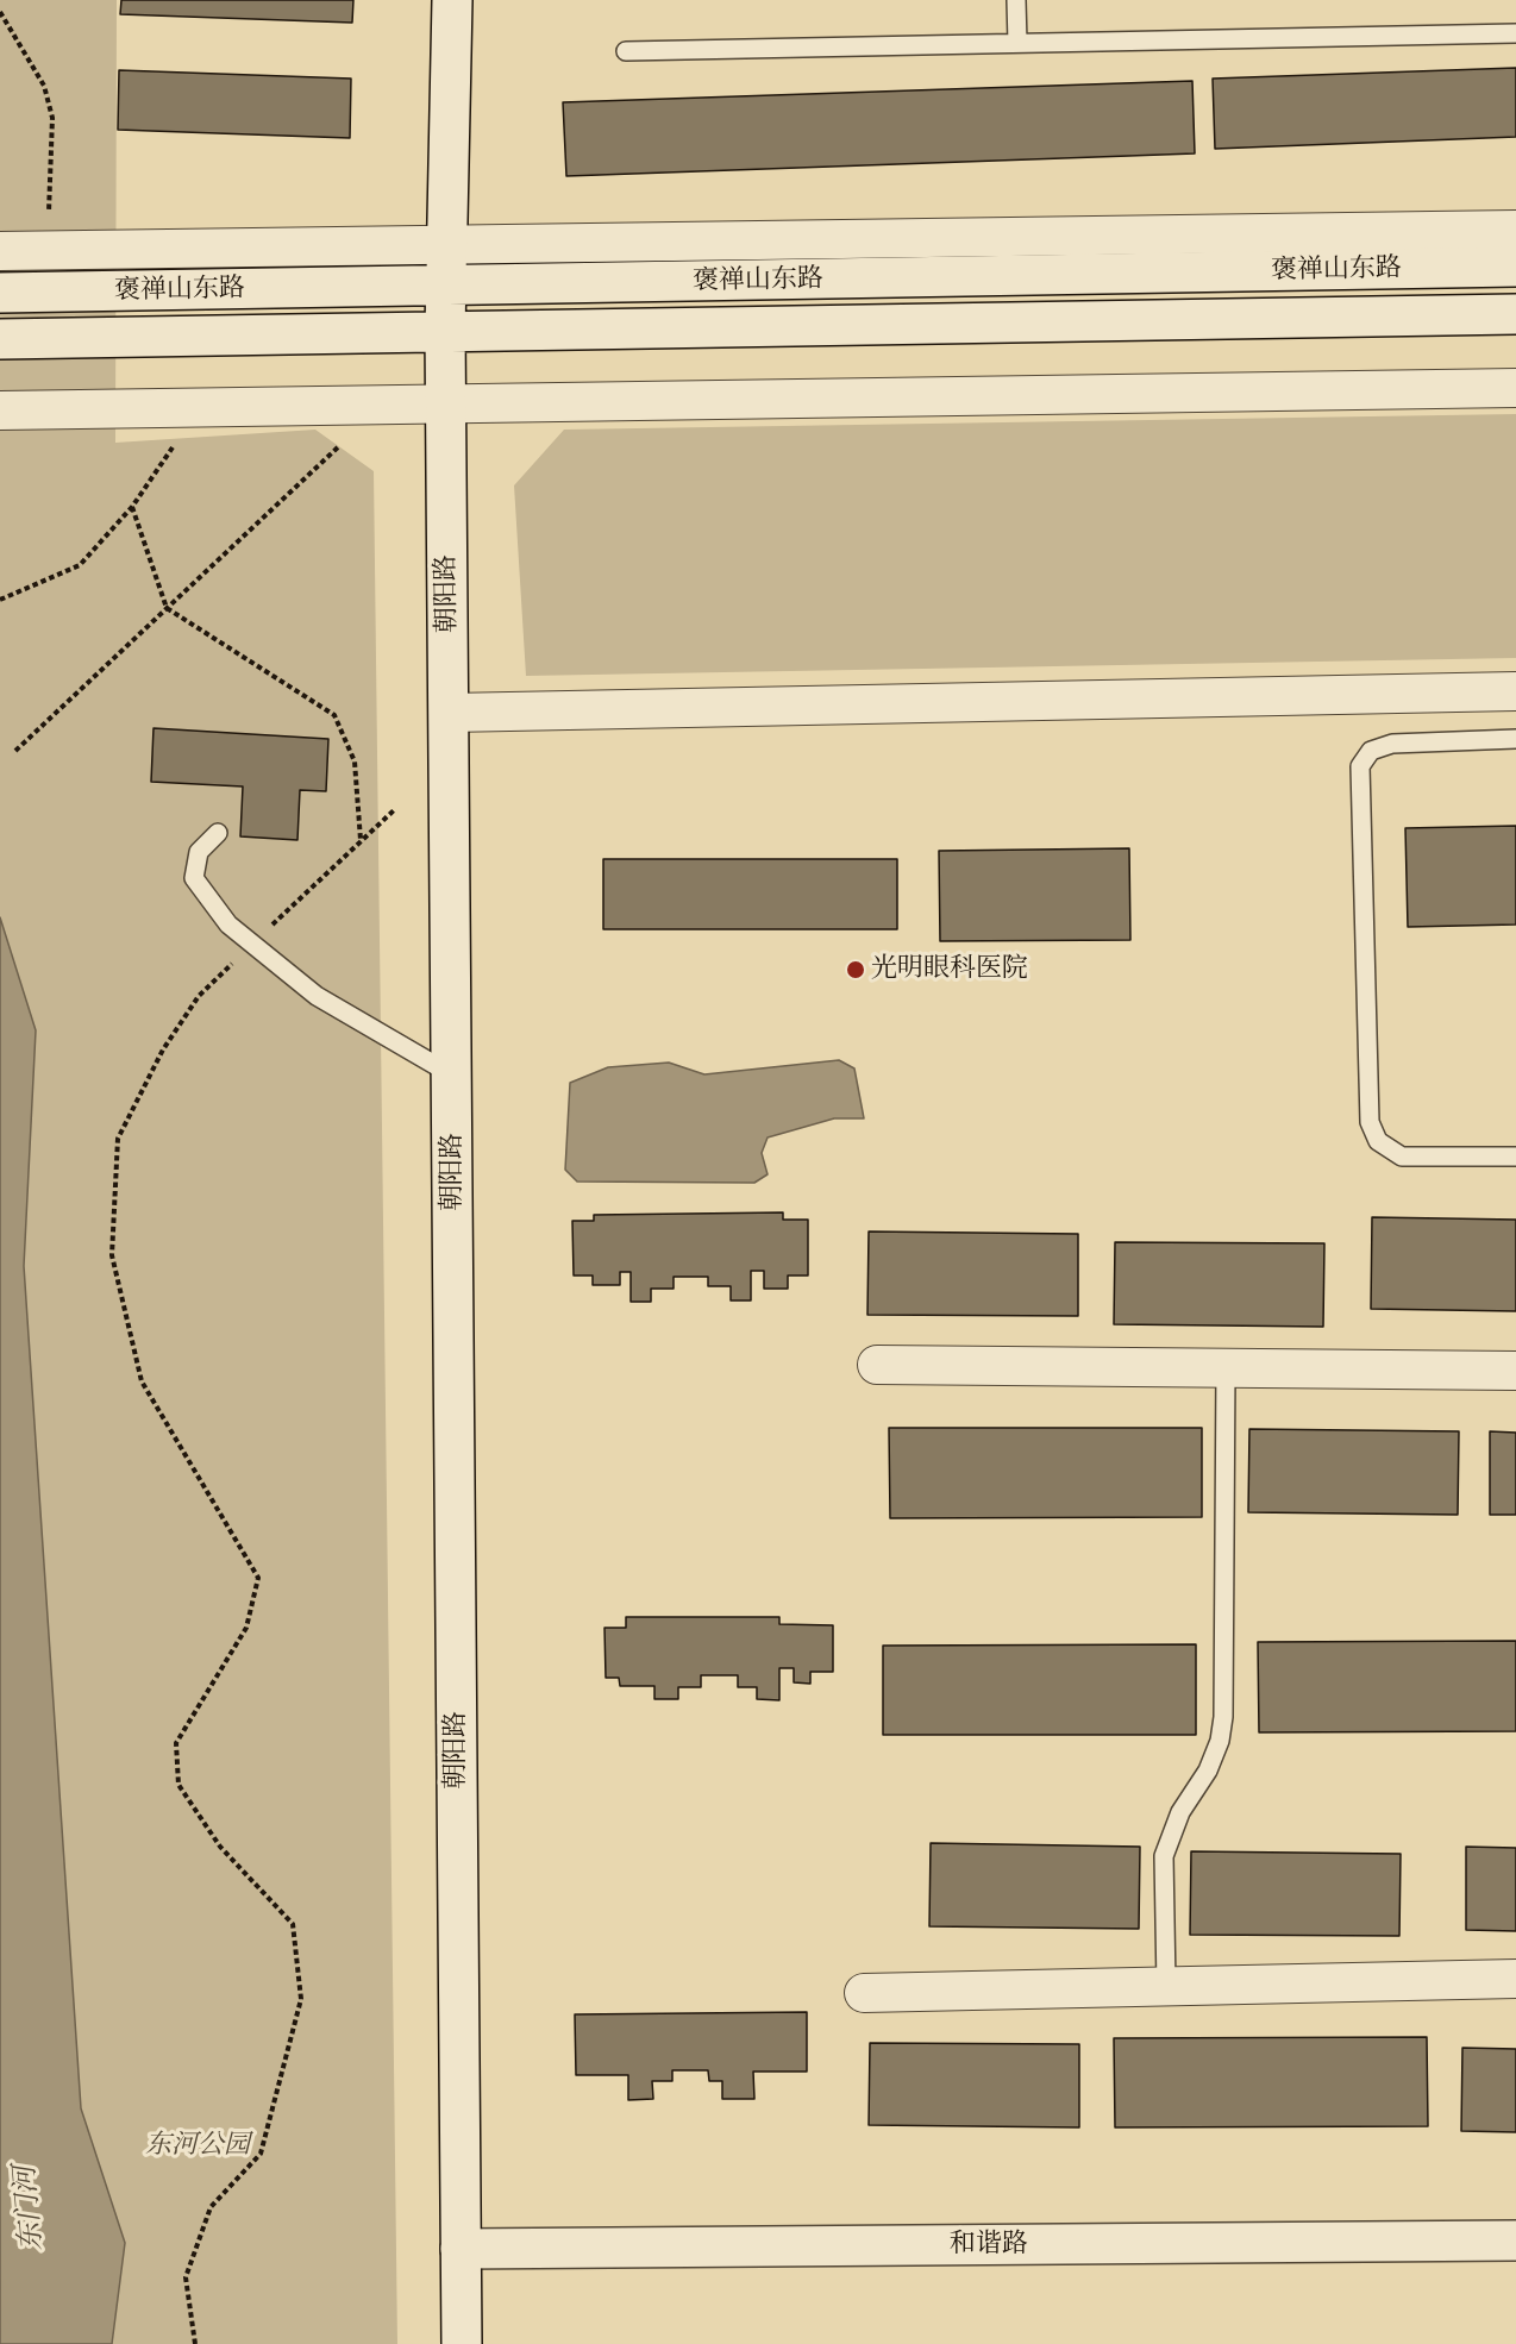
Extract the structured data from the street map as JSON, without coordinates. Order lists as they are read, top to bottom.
{
  "streets": {
    "main road": ["褒禅山东路", "朝阳路", "和谐路"]
  },
  "crossings": [
    ["褒禅山东路", "朝阳路"],
    ["朝阳路", "和谐路"]
  ],
  "water": ["东门河"],
  "parks": ["东河公园"],
  "places": ["光明眼科医院"]
}
